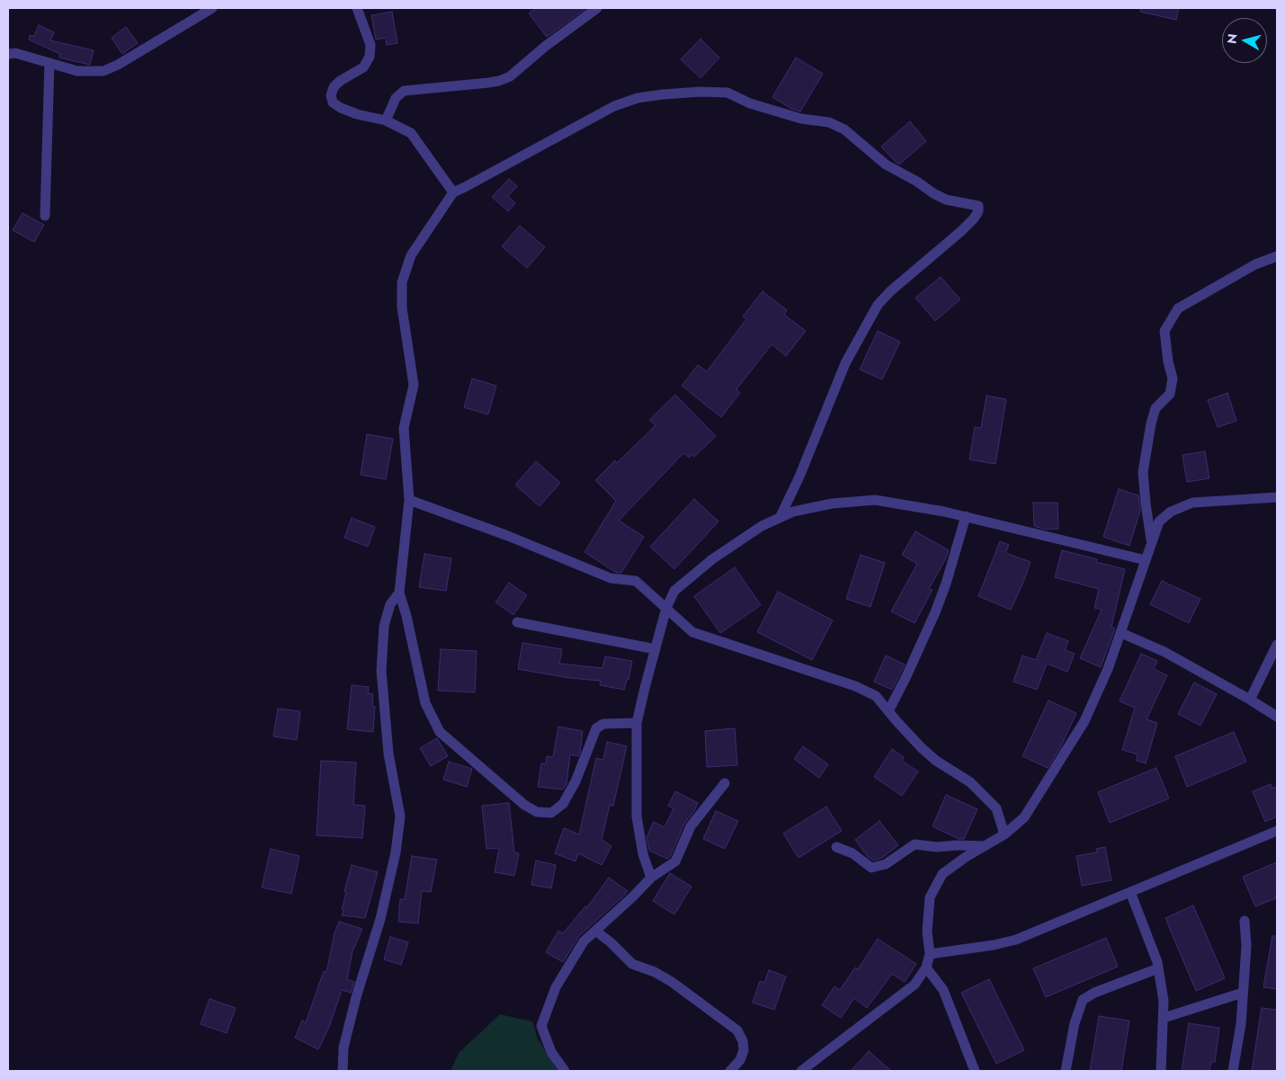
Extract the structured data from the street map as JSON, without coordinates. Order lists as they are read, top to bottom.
{
  "north": "left"
}
